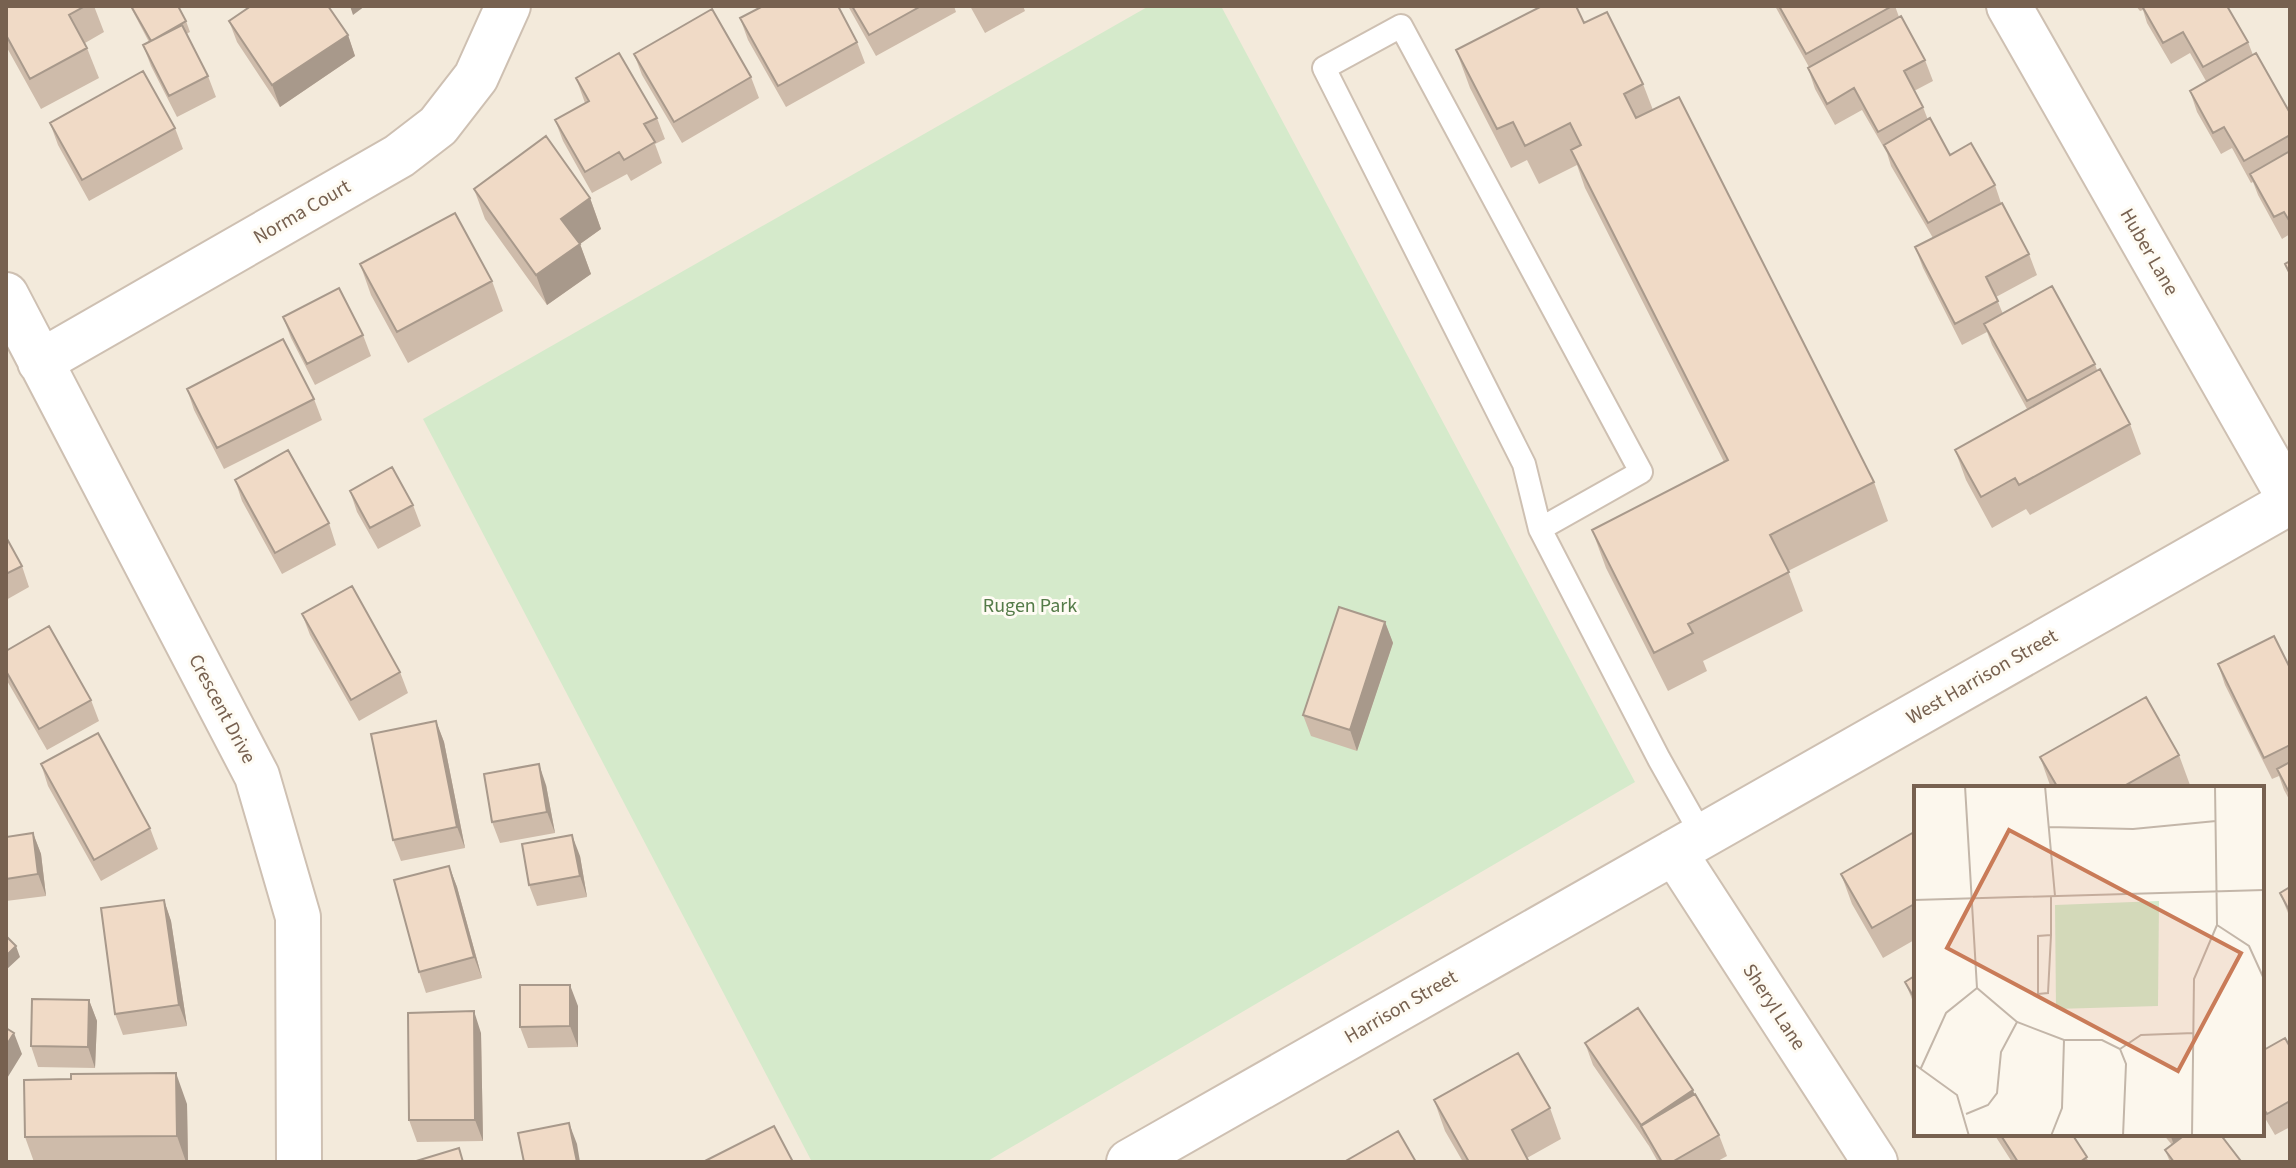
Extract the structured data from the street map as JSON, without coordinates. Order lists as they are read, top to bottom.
{
  "streets": {
    "street": [
      "Norma Court",
      "Huber Lane",
      "West Harrison Street",
      "Crescent Drive",
      "Harrison Street",
      "Sheryl Lane"
    ]
  },
  "crossings": [
    ["Norma Court", "Crescent Drive"],
    ["Huber Lane", "West Harrison Street"],
    ["West Harrison Street", "Harrison Street"],
    ["West Harrison Street", "Sheryl Lane"],
    ["Harrison Street", "Sheryl Lane"]
  ],
  "parks": ["Rugen Park"]
}
